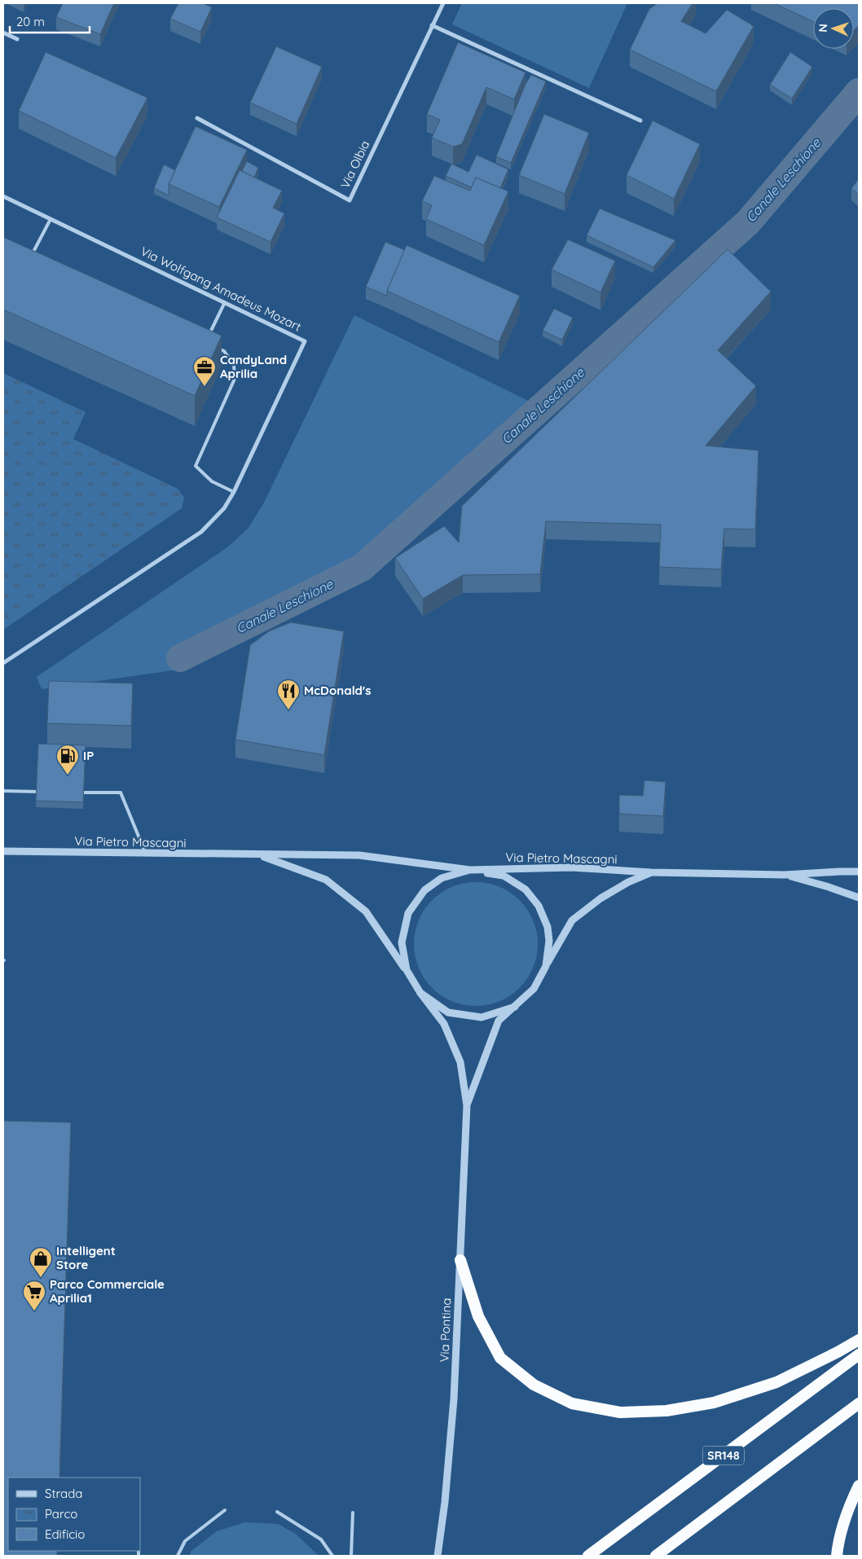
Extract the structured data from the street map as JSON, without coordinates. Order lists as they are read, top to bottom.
{
  "streets": {
    "highway": ["SR148"],
    "street": [
      "Via Olbia",
      "Via Wolfgang Amadeus Mozart",
      "Via Pietro Mascagni",
      "Via Pontina"
    ]
  },
  "crossings": [
    ["Via Pietro Mascagni", "Via Pontina"]
  ],
  "water": ["Canale Leschione"],
  "places": {
    "office": ["CandyLand Aprilia"],
    "restaurant": ["McDonald's"],
    "fuel station": ["IP"],
    "shop": ["Intelligent Store"],
    "supermarket": ["Parco Commerciale Aprilia1"]
  },
  "legend": ["Strada", "Parco", "Edificio"],
  "scale_bar": "20 m",
  "north": "left"
}
